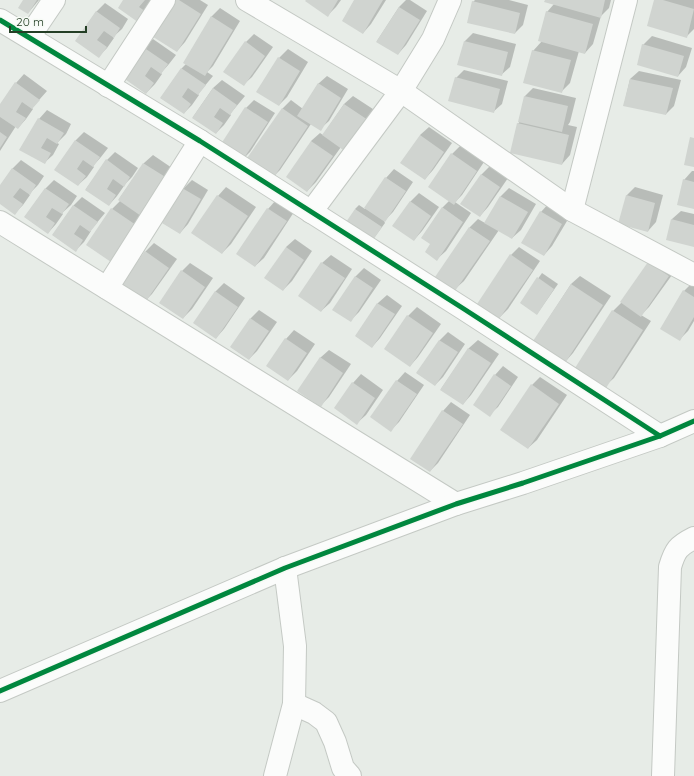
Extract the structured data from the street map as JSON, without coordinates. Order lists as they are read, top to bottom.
{
  "scale_bar": "20 m"
}
